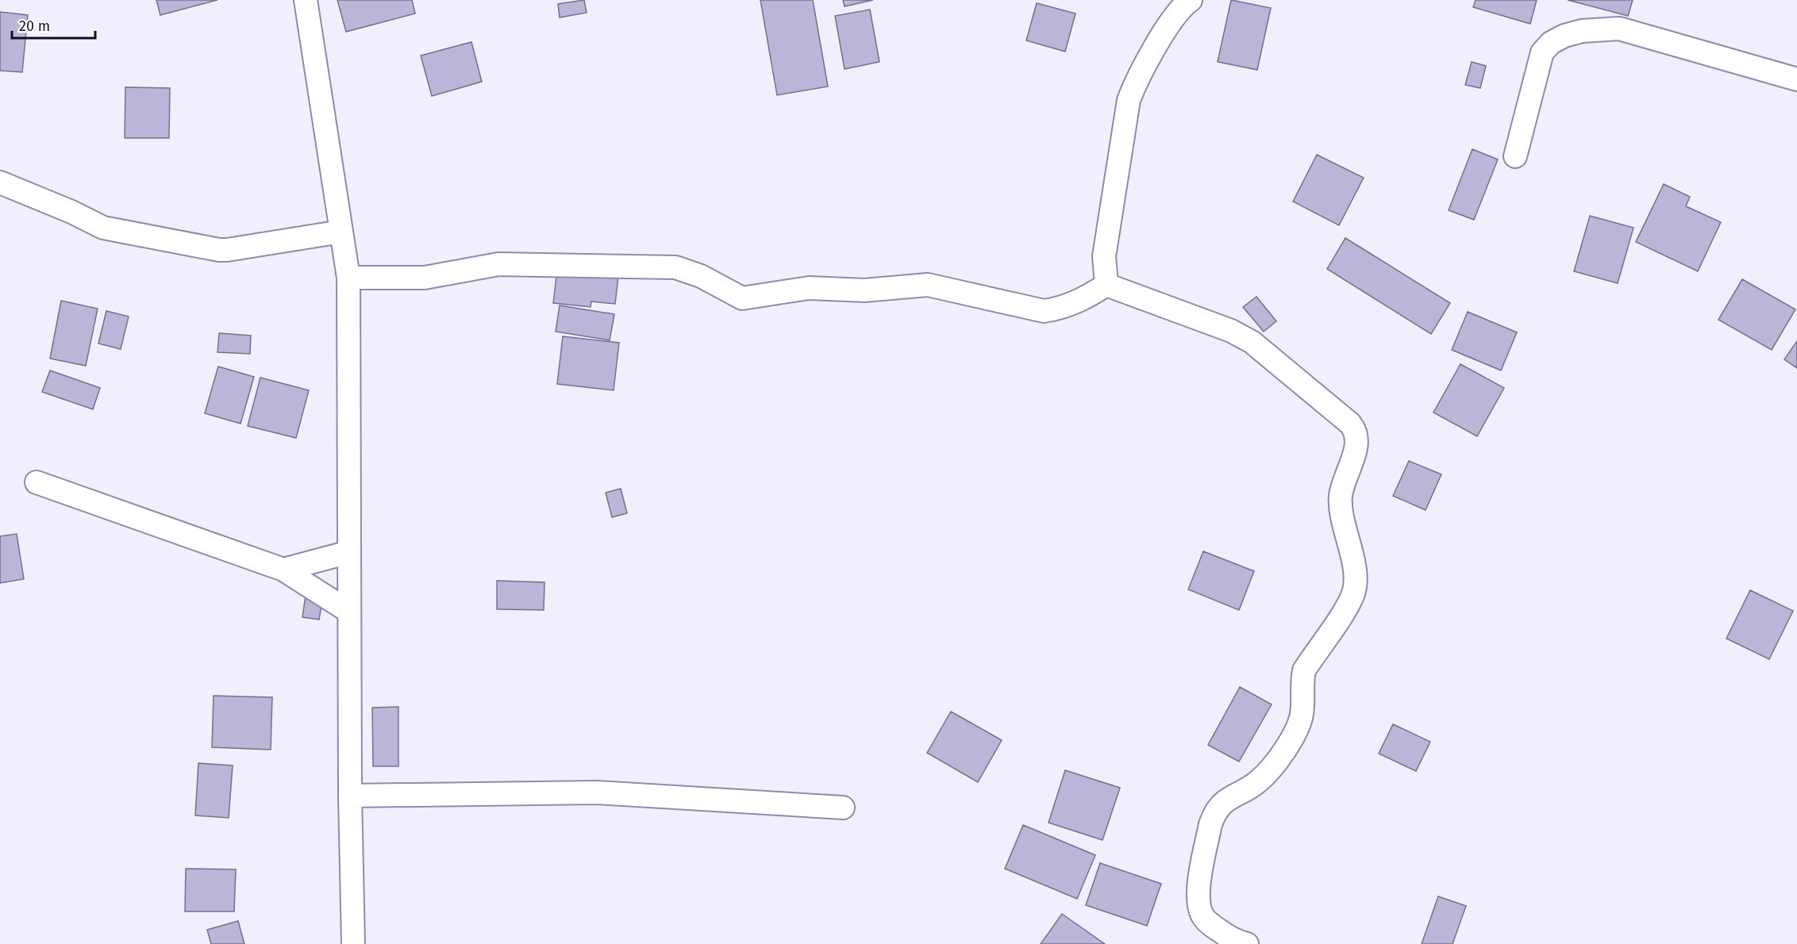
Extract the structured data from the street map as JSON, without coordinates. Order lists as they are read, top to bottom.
{
  "scale_bar": "20 m"
}
